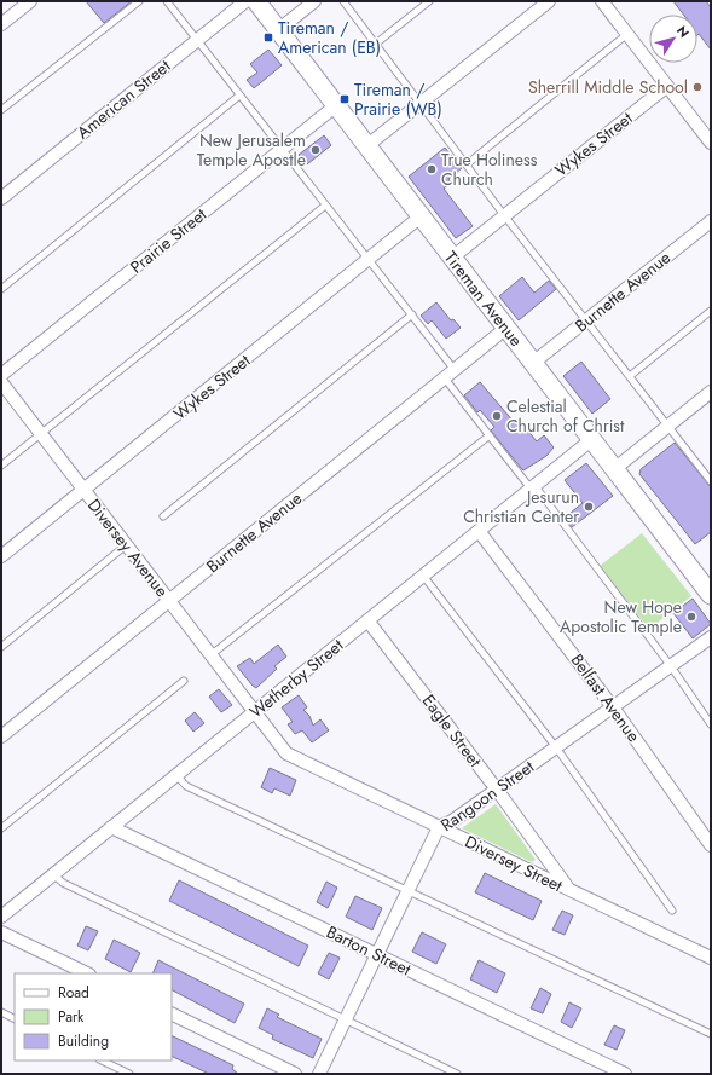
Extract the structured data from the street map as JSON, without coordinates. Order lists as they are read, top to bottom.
{
  "streets": {
    "street": [
      "American Street",
      "Wykes Street",
      "Prairie Street",
      "Burnette Avenue",
      "Tireman Avenue",
      "Diversey Avenue",
      "Wetherby Street",
      "Belfast Avenue",
      "Eagle Street",
      "Rangoon Street",
      "Diversey Street",
      "Barton Street"
    ]
  },
  "crossings": [
    ["Wykes Street", "Tireman Avenue"],
    ["Wykes Street", "Diversey Avenue"],
    ["Prairie Street", "Tireman Avenue"],
    ["Burnette Avenue", "Tireman Avenue"],
    ["Burnette Avenue", "Diversey Avenue"],
    ["Tireman Avenue", "Wetherby Street"],
    ["Diversey Avenue", "Wetherby Street"],
    ["Diversey Avenue", "Diversey Street"],
    ["Wetherby Street", "Belfast Avenue"],
    ["Wetherby Street", "Eagle Street"],
    ["Wetherby Street", "Diversey Street"],
    ["Wetherby Street", "Barton Street"],
    ["Belfast Avenue", "Rangoon Street"],
    ["Eagle Street", "Rangoon Street"],
    ["Eagle Street", "Diversey Street"],
    ["Rangoon Street", "Diversey Street"],
    ["Rangoon Street", "Barton Street"]
  ],
  "places": {
    "transit": ["Tireman / American (EB)", "Tireman / Prairie (WB)"],
    "other": [
      "Sherrill Middle School",
      "New Jerusalem Temple Apostle",
      "True Holiness Church",
      "Celestial Church of Christ",
      "Jesurun Christian Center",
      "New Hope Apostolic Temple"
    ]
  },
  "legend": ["Road", "Park", "Building"],
  "north": "top right"
}
